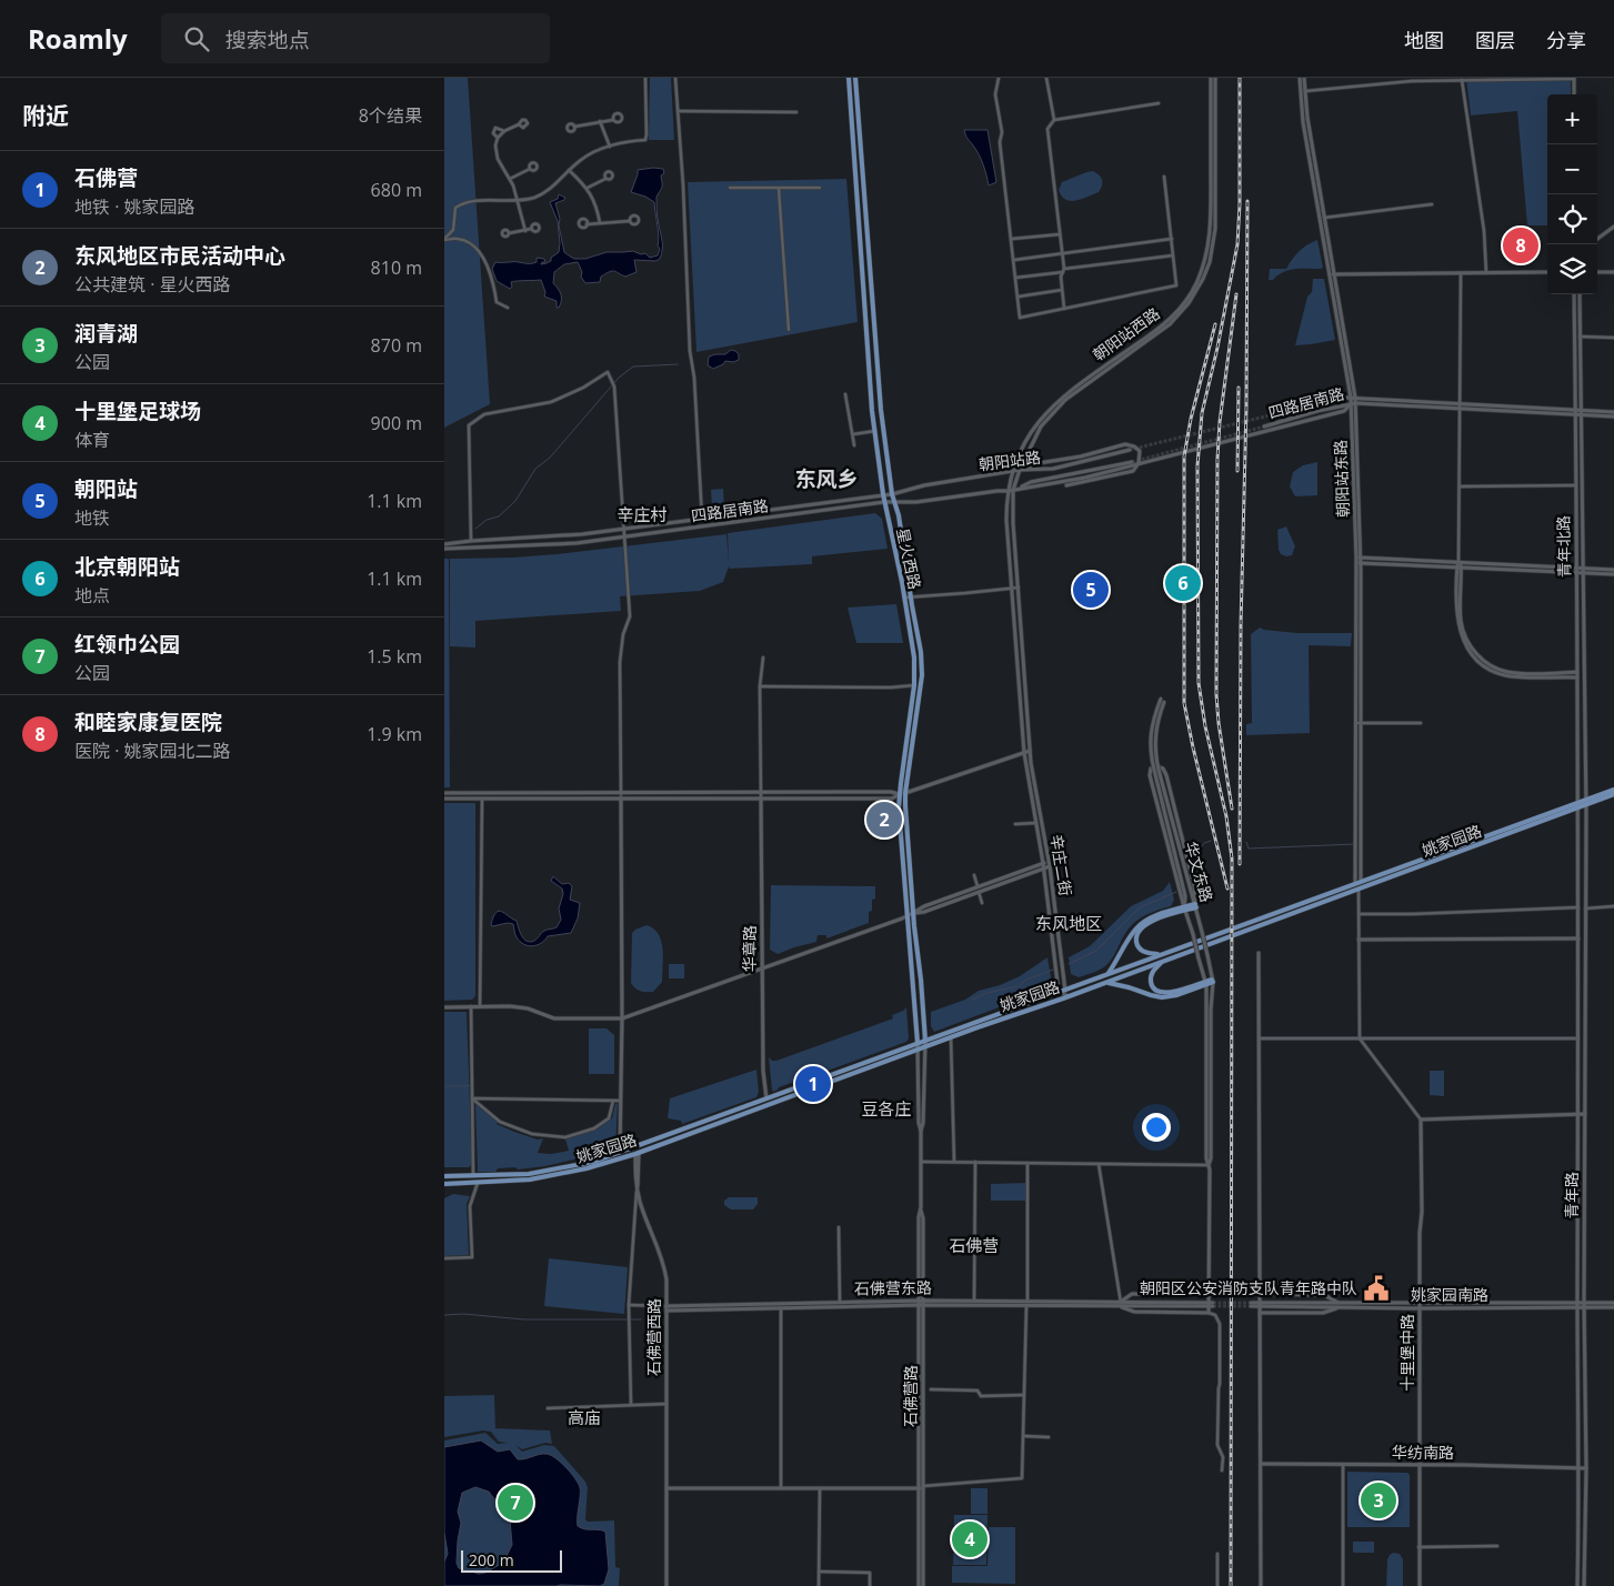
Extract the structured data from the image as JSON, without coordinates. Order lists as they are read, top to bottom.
{
  "streets": {
    "main road": [
      "朝阳站西路",
      "四路居南路",
      "朝阳站路",
      "朝阳站东路",
      "青年北路",
      "星火西路",
      "姚家园路",
      "辛庄二街",
      "华文东路",
      "华章路",
      "青年路",
      "石佛营东路",
      "姚家园南路",
      "石佛营西路",
      "十里堡中路",
      "石佛营路",
      "华纺南路"
    ]
  },
  "crossings": [
    ["朝阳站西路", "朝阳站路"],
    ["朝阳站西路", "辛庄二街"],
    ["四路居南路", "朝阳站路"],
    ["四路居南路", "朝阳站东路"],
    ["四路居南路", "星火西路"],
    ["朝阳站路", "星火西路"],
    ["朝阳站东路", "姚家园路"],
    ["青年北路", "姚家园路"],
    ["青年北路", "青年路"],
    ["星火西路", "姚家园路"],
    ["姚家园路", "辛庄二街"],
    ["姚家园路", "华章路"],
    ["姚家园路", "青年路"],
    ["姚家园路", "石佛营西路"],
    ["姚家园路", "石佛营路"],
    ["青年路", "姚家园南路"],
    ["青年路", "华纺南路"],
    ["石佛营东路", "石佛营西路"],
    ["石佛营东路", "石佛营路"],
    ["姚家园南路", "十里堡中路"],
    ["十里堡中路", "华纺南路"]
  ],
  "districts": [
    "东风乡",
    "辛庄村",
    "东风地区",
    "豆各庄",
    "石佛营",
    "高庙"
  ],
  "places": {
    "public building": ["朝阳区公安消防支队青年路中队"]
  },
  "scale_bar": "200 m",
  "page": {
    "header": "Roamly",
    "search": "搜索地点",
    "nav": ["地图", "图层", "分享"],
    "heading": ["附近", "8个结果"],
    "map_buttons": ["+", "−"],
    "list": [
      {
        "mark": "1",
        "name": "石佛营",
        "note": "地铁 · 姚家园路",
        "value": "680 m"
      },
      {
        "mark": "2",
        "name": "东风地区市民活动中心",
        "note": "公共建筑 · 星火西路",
        "value": "810 m"
      },
      {
        "mark": "3",
        "name": "润青湖",
        "note": "公园",
        "value": "870 m"
      },
      {
        "mark": "4",
        "name": "十里堡足球场",
        "note": "体育",
        "value": "900 m"
      },
      {
        "mark": "5",
        "name": "朝阳站",
        "note": "地铁",
        "value": "1.1 km"
      },
      {
        "mark": "6",
        "name": "北京朝阳站",
        "note": "地点",
        "value": "1.1 km"
      },
      {
        "mark": "7",
        "name": "红领巾公园",
        "note": "公园",
        "value": "1.5 km"
      },
      {
        "mark": "8",
        "name": "和睦家康复医院",
        "note": "医院 · 姚家园北二路",
        "value": "1.9 km"
      }
    ],
    "pins": [
      "8",
      "6",
      "5",
      "2",
      "1",
      "3",
      "7",
      "4"
    ],
    "scale": "200 m"
  }
}
